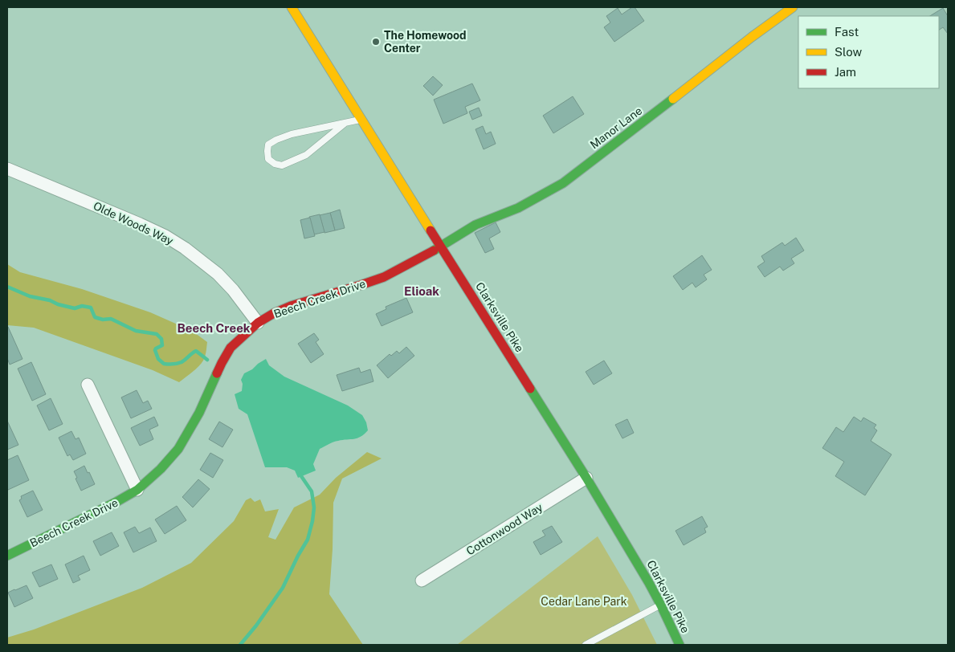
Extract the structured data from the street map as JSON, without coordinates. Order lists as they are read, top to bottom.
{
  "streets": {
    "street": [
      "Manor Lane",
      "Olde Woods Way",
      "Beech Creek Drive",
      "Clarksville Pike",
      "Cottonwood Way"
    ]
  },
  "crossings": [
    ["Manor Lane", "Beech Creek Drive"],
    ["Manor Lane", "Clarksville Pike"],
    ["Olde Woods Way", "Beech Creek Drive"],
    ["Beech Creek Drive", "Clarksville Pike"],
    ["Clarksville Pike", "Cottonwood Way"]
  ],
  "districts": ["Elioak", "Beech Creek"],
  "parks": ["Cedar Lane Park"],
  "places": ["The Homewood Center"],
  "legend": ["Fast", "Slow", "Jam"]
}
